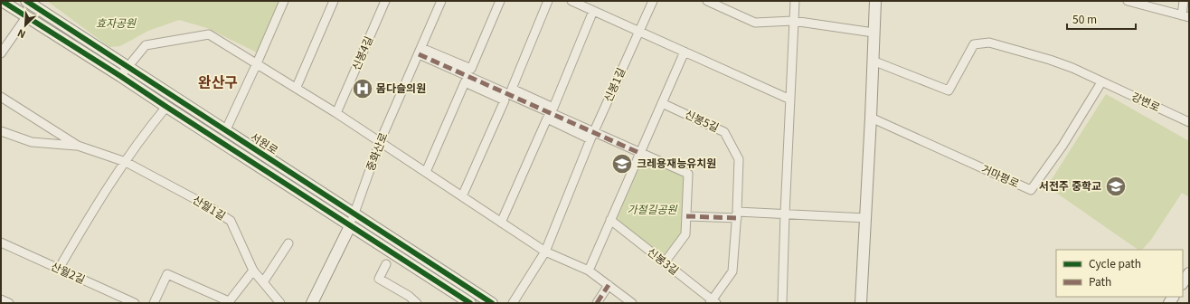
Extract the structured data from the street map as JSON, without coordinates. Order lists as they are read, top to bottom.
{
  "streets": {
    "street": [
      "신봉4길",
      "신봉1길",
      "강변로",
      "신봉5길",
      "서원로",
      "중화산로",
      "거마평로",
      "산월1길",
      "신봉3길",
      "산월2길"
    ]
  },
  "crossings": [
    ["강변로", "거마평로"],
    ["신봉5길", "신봉3길"],
    ["서원로", "중화산로"]
  ],
  "districts": ["완산구"],
  "parks": ["효자공원", "가절길공원"],
  "places": {
    "hospital": ["몸다슬의원"],
    "school or university": ["크레용재능유치원", "서전주 중학교"]
  },
  "legend": ["Cycle path", "Path"],
  "scale_bar": "50 m",
  "north": "bottom left"
}
